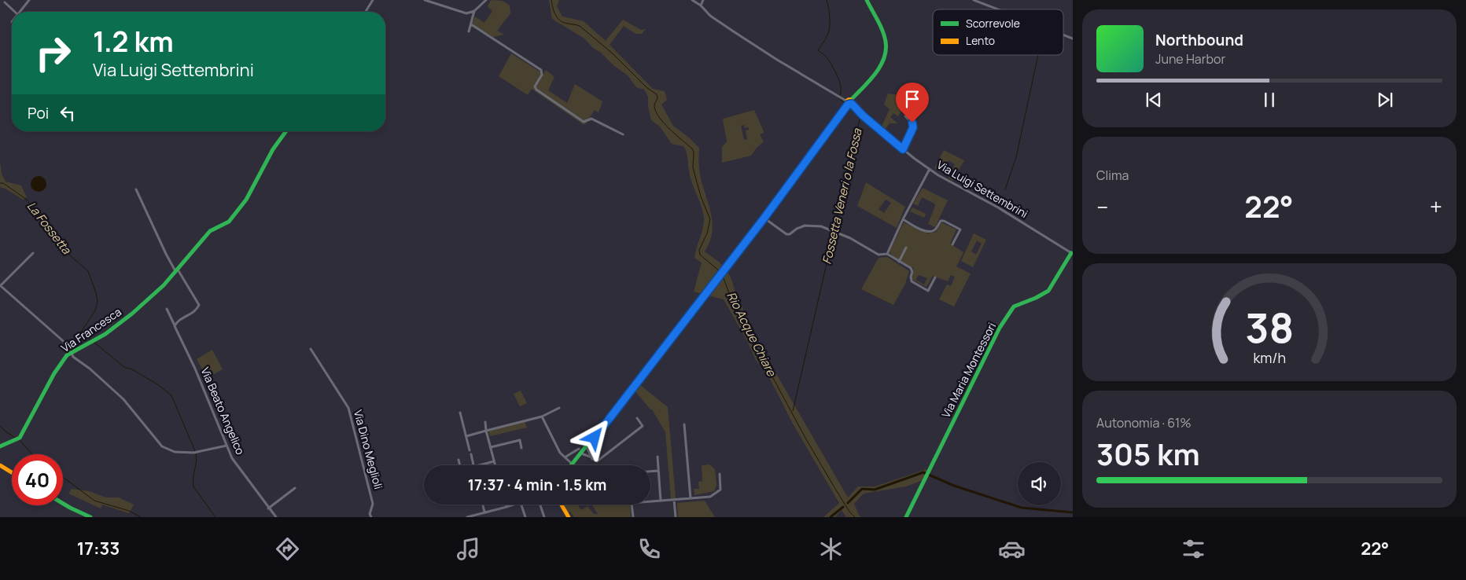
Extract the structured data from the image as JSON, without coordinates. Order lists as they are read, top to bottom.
{
  "streets": {
    "street": [
      "Via Luigi Settembrini",
      "Via Francesca",
      "Via Maria Montessori",
      "Via Beato Angelico",
      "Via Dino Meglioli"
    ]
  },
  "crossings": [
    ["Via Luigi Settembrini", "Via Maria Montessori"]
  ],
  "water": ["Fossetta Veneri o la Fossa", "La Fossetta", "Rio Acque Chiare"],
  "legend": ["Scorrevole", "Lento"],
  "page": {
    "turn": ["1.2 km", "Via Luigi Settembrini"],
    "song": ["Northbound", "June Harbor"],
    "then": "Poi",
    "tile": [
      "Clima",
      ["Autonomia · 61%", "305 km"]
    ],
    "heat": ["−", "22°", "+"],
    "limit": "40",
    "trip": "17:37 · 4 min · 1.5 km",
    "tabs": ["17:33", "22°"],
    "gauge": ["38", "km/h"]
  }
}
